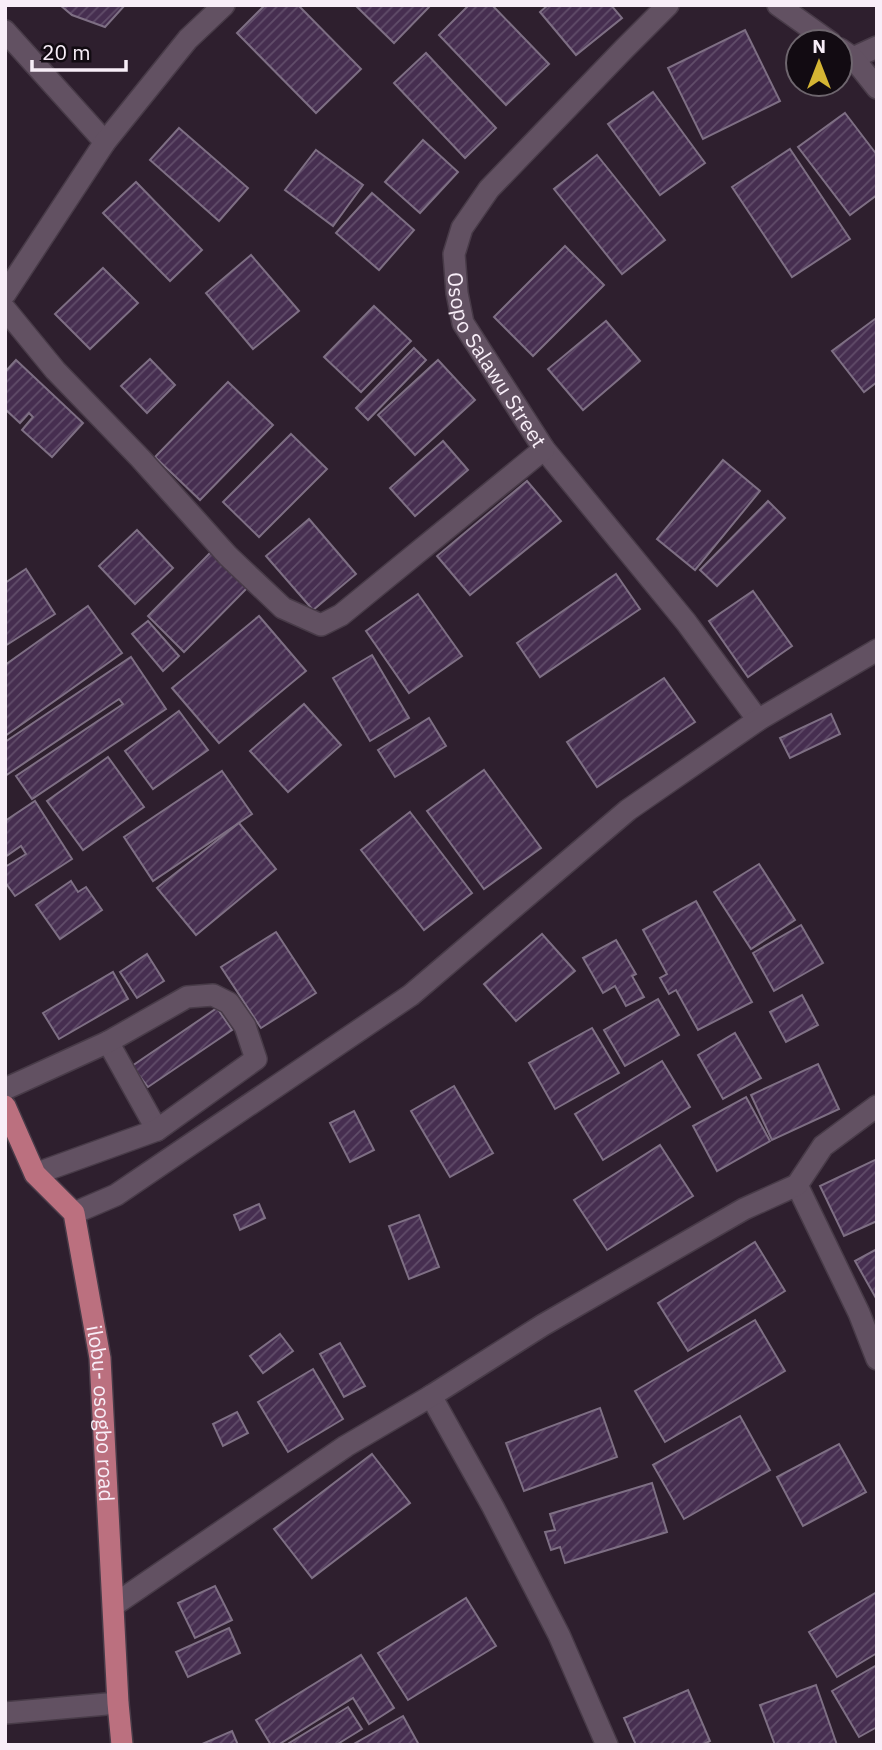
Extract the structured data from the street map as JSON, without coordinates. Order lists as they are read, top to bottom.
{
  "streets": {
    "main road": ["ilobu- osogbo road"],
    "street": ["Osopo Salawu Street"]
  },
  "scale_bar": "20 m",
  "north": "top"
}
